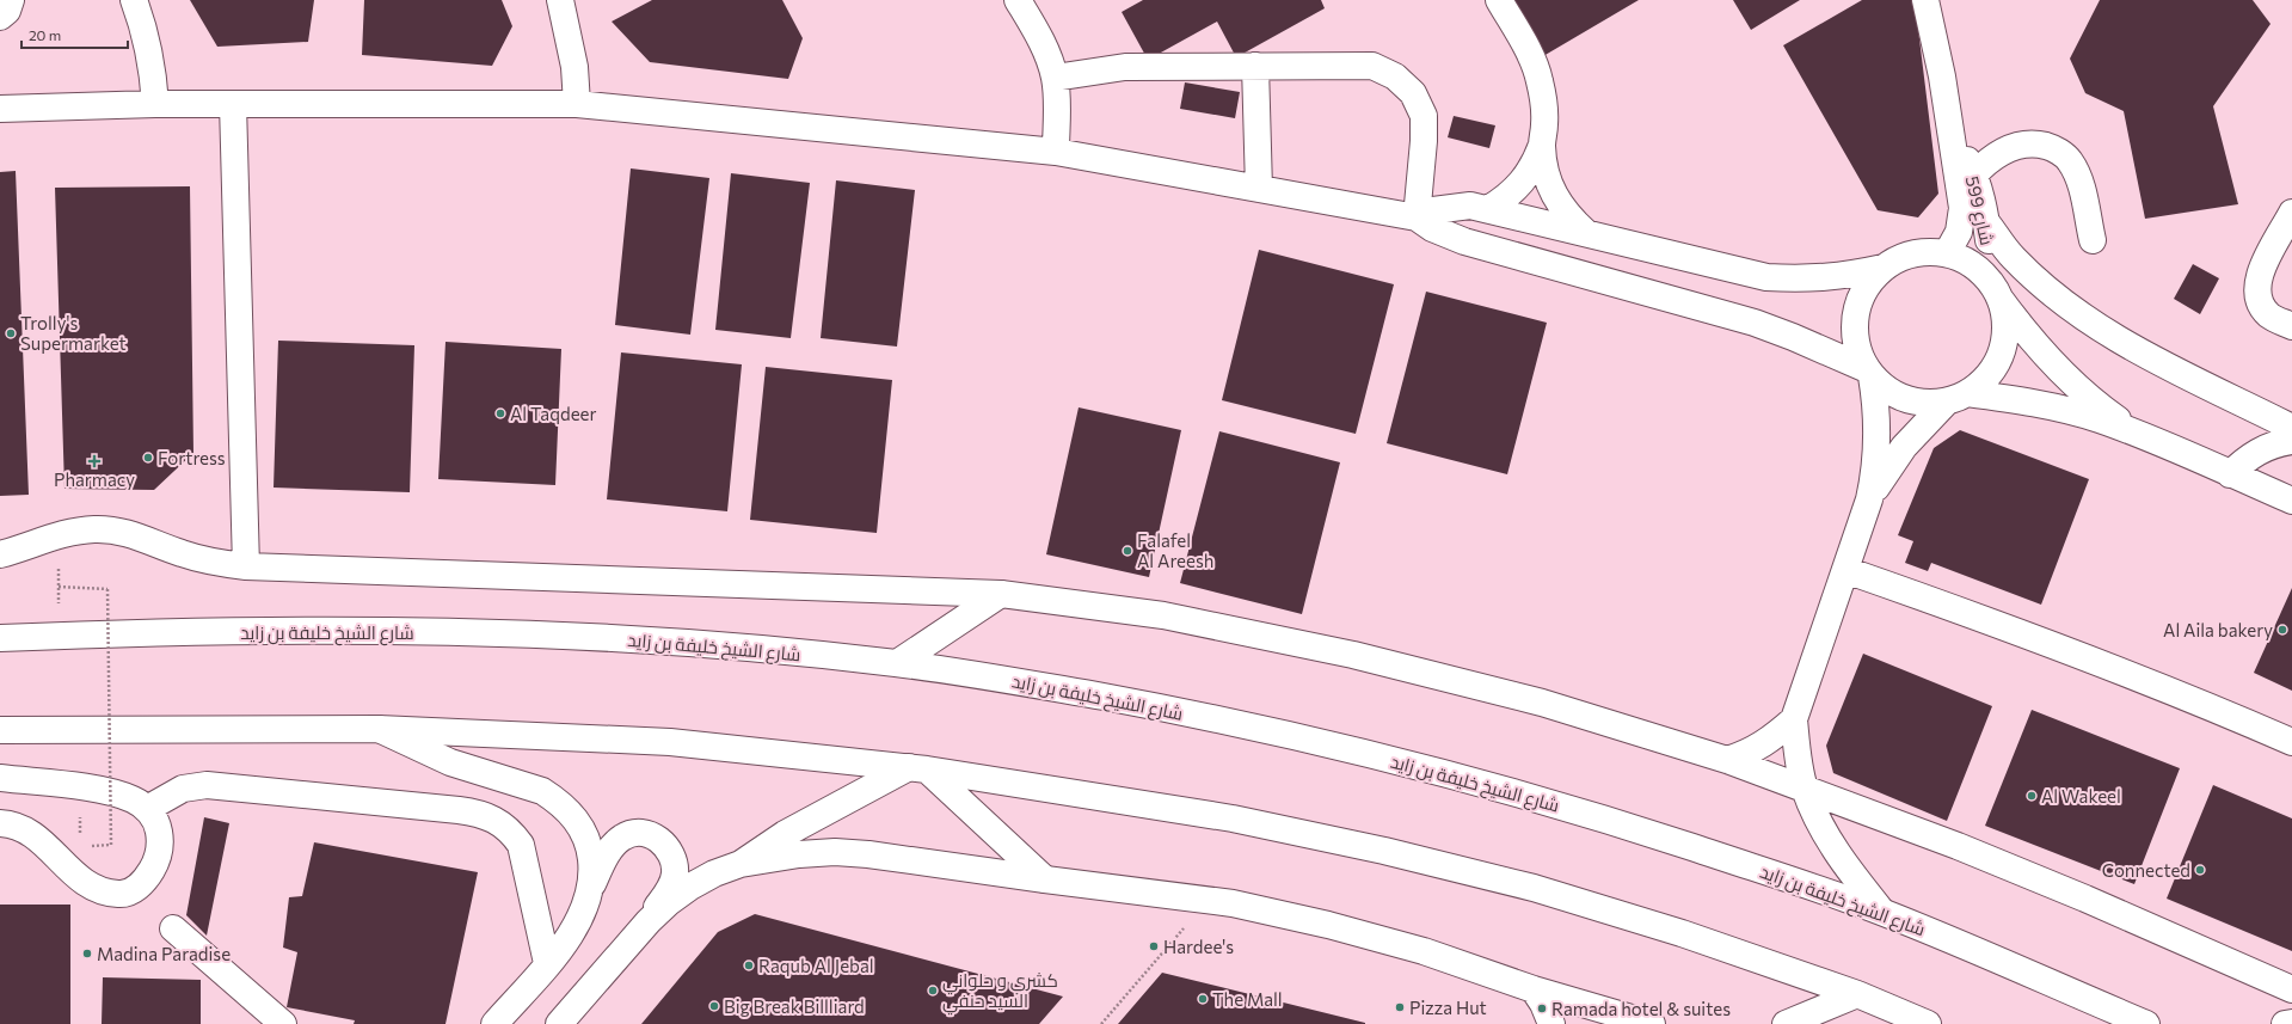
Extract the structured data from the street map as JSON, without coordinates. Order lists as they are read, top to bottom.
{
  "streets": {
    "street": ["شارع 599", "شارع الشيخ خليفة بن زايد"]
  },
  "places": {
    "other": [
      "Trolly's Supermarket",
      "Al Taqdeer",
      "Fortress",
      "Falafel Al Areesh",
      "Al Aila bakery",
      "Al Wakeel",
      "Connected",
      "Hardee's",
      "Madina Paradise",
      "Raqub Al Jebal",
      "كشري و حلواني السيد حنفي",
      "The Mall",
      "Big Break Billliard",
      "Pizza Hut",
      "Ramada hotel & suites"
    ],
    "health": ["Pharmacy"]
  },
  "scale_bar": "20 m"
}
